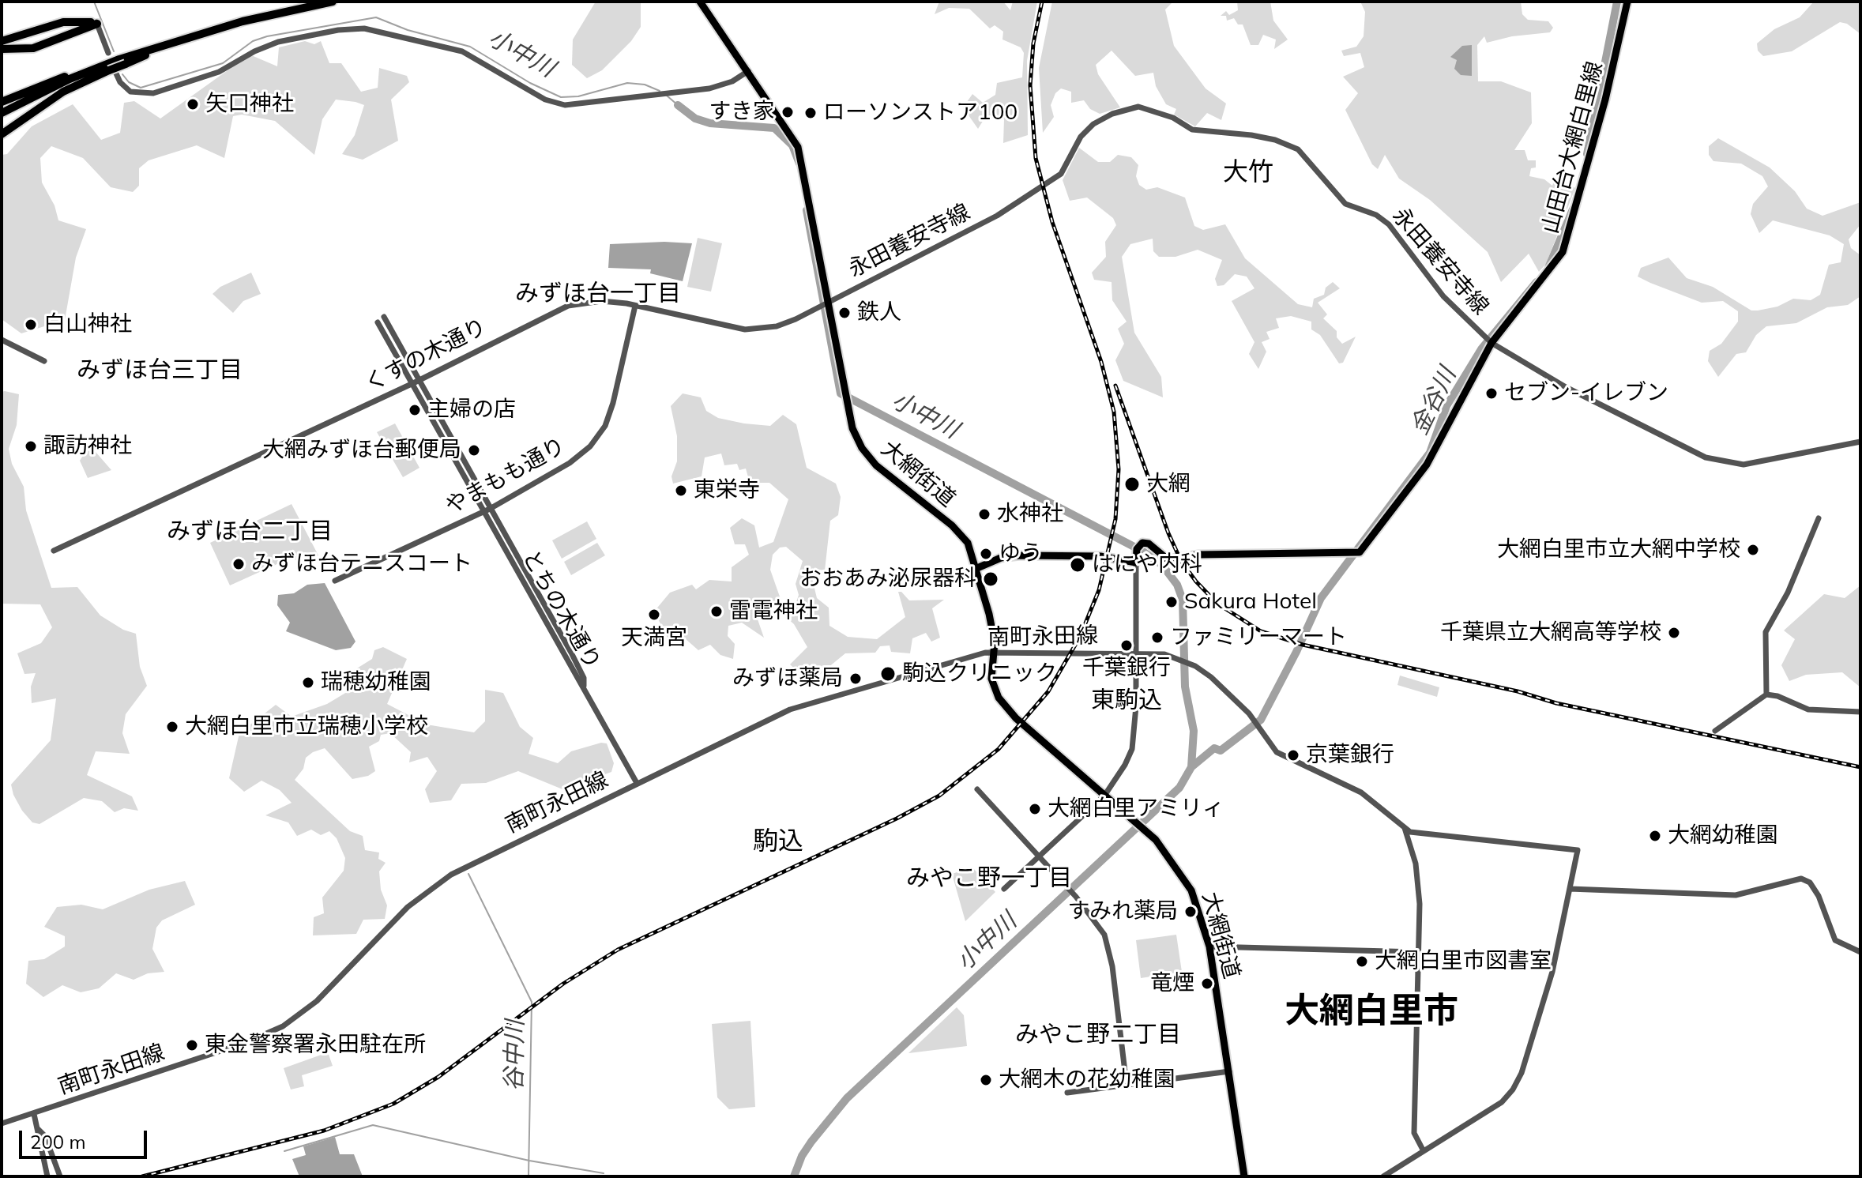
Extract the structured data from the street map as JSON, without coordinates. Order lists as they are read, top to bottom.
{
  "streets": {
    "main road": ["山田台大網白里線", "大網街道"],
    "street": [
      "永田養安寺線",
      "くすの木通り",
      "やまもも通り",
      "とちの木通り",
      "南町永田線"
    ]
  },
  "crossings": [
    ["山田台大網白里線", "永田養安寺線"],
    ["永田養安寺線", "くすの木通り"],
    ["永田養安寺線", "大網街道"],
    ["くすの木通り", "大網街道"],
    ["くすの木通り", "やまもも通り"],
    ["くすの木通り", "とちの木通り"],
    ["大網街道", "南町永田線"],
    ["やまもも通り", "とちの木通り"],
    ["とちの木通り", "南町永田線"]
  ],
  "districts": [
    "大竹",
    "みずほ台一丁目",
    "みずほ台三丁目",
    "みずほ台二丁目",
    "東駒込",
    "駒込",
    "みやこ野一丁目",
    "大網白里市",
    "みやこ野二丁目"
  ],
  "water": ["小中川", "金谷川", "谷中川"],
  "places": [
    "矢口神社",
    "すき家",
    "ローソンストア100",
    "鉄人",
    "白山神社",
    "セブン-イレブン",
    "主婦の店",
    "諏訪神社",
    "大網みずほ台郵便局",
    "大網",
    "東栄寺",
    "水神社",
    "大網白里市立大網中学校",
    "ゆう",
    "みずほ台テニスコート",
    "はにや内科",
    "おおあみ泌尿器科",
    "Sakura Hotel",
    "雷電神社",
    "天満宮",
    "千葉県立大網高等学校",
    "ファミリーマート",
    "千葉銀行",
    "駒込クリニック",
    "みずほ薬局",
    "瑞穂幼稚園",
    "大網白里市立瑞穂小学校",
    "京葉銀行",
    "大網白里アミリィ",
    "大網幼稚園",
    "すみれ薬局",
    "大網白里市図書室",
    "竜煙",
    "東金警察署永田駐在所",
    "大網木の花幼稚園"
  ],
  "scale_bar": "200 m"
}
